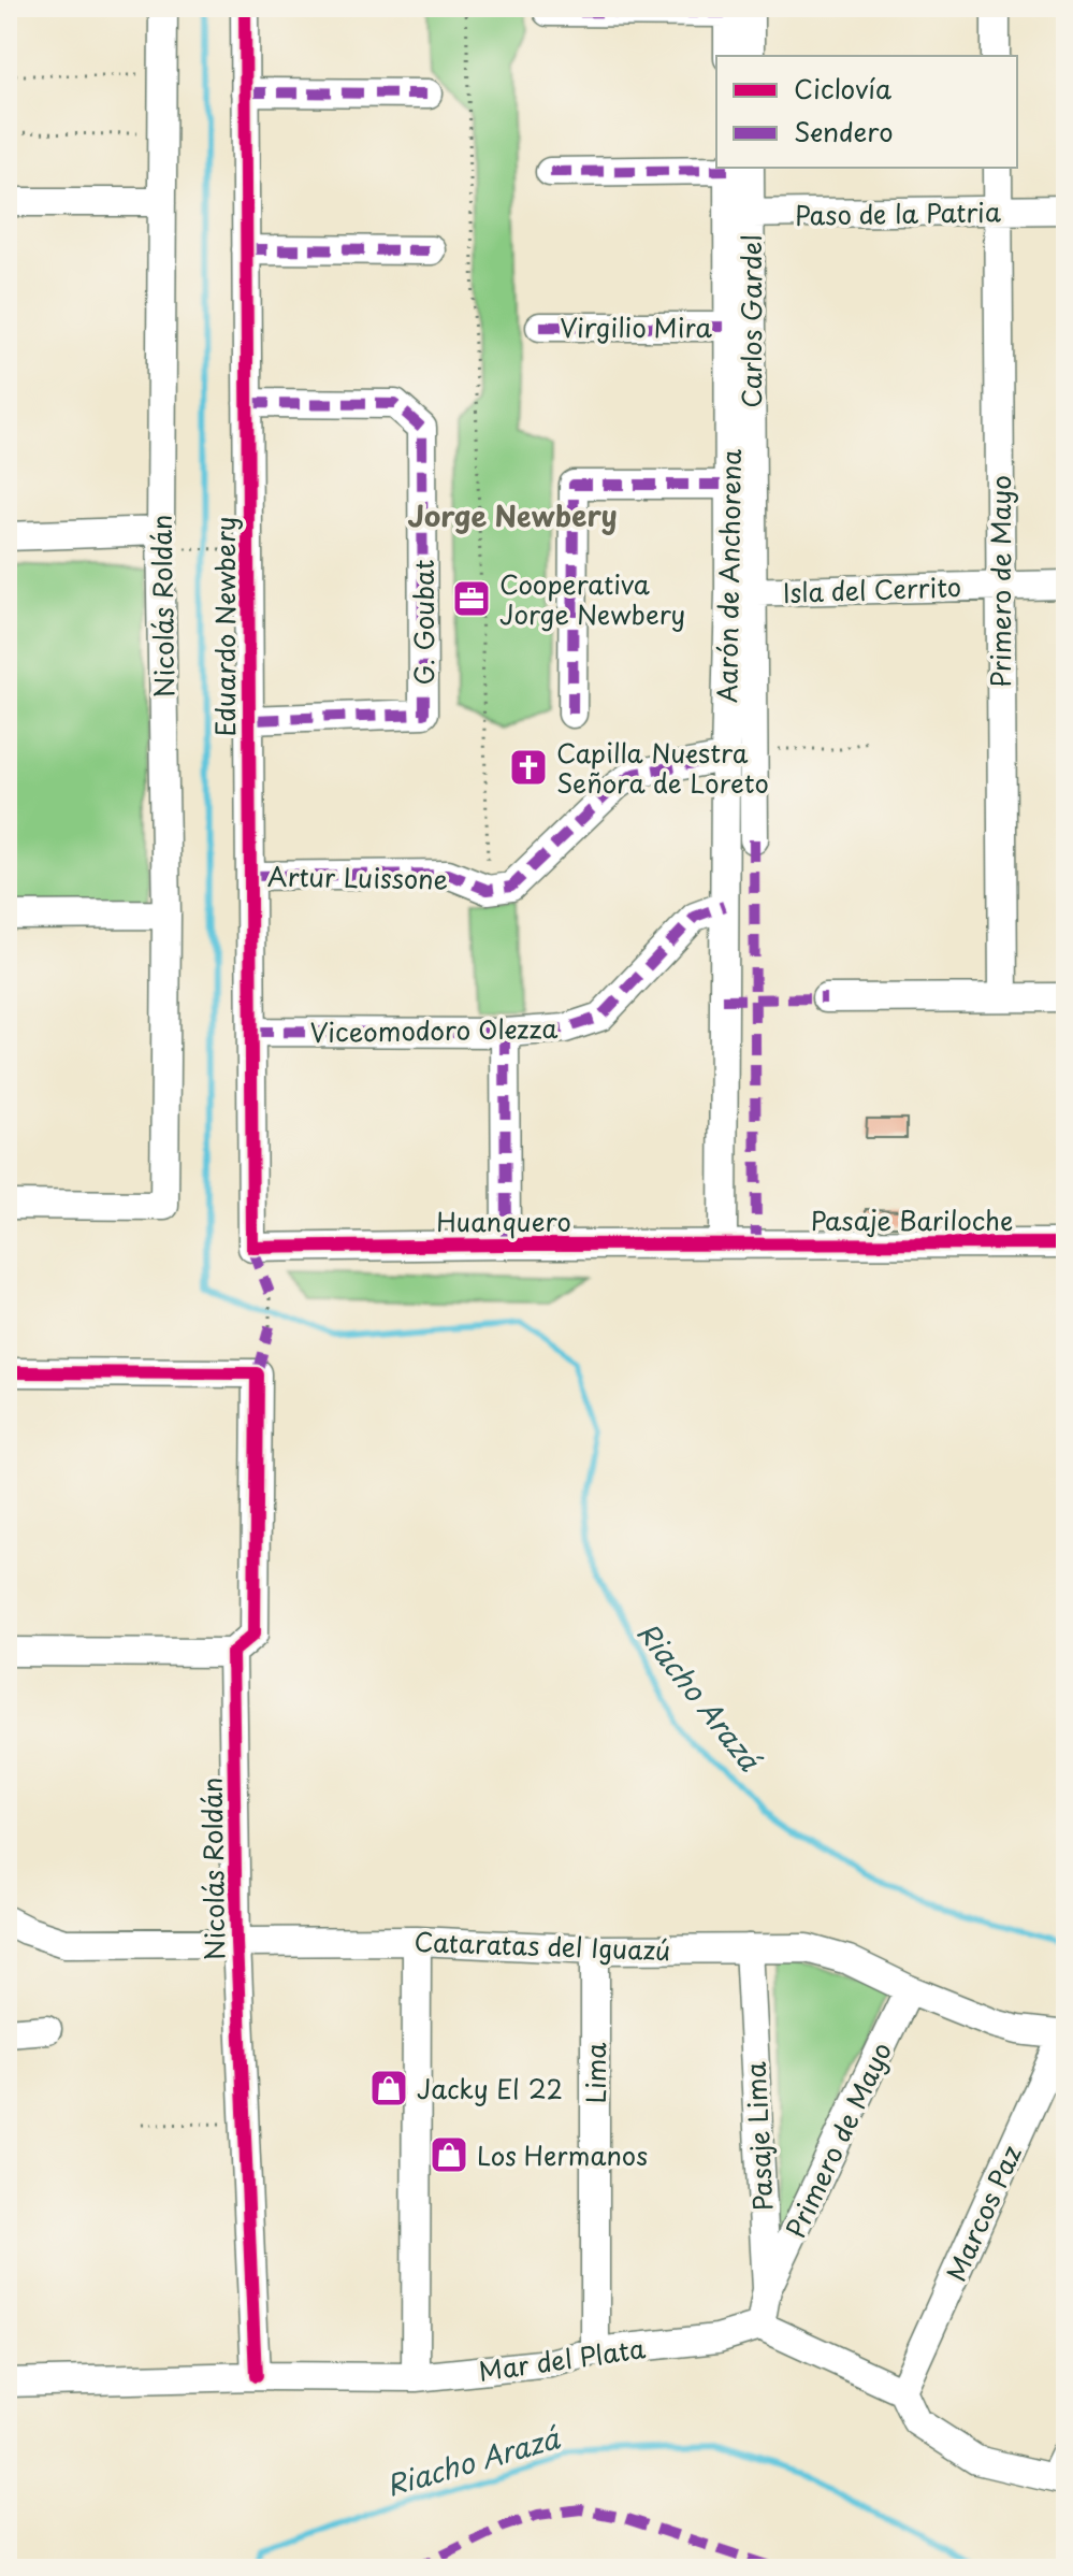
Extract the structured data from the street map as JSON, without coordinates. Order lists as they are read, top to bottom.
{
  "streets": {
    "street": [
      "Paso de la Patria",
      "Carlos Gardel",
      "Virgilio Mira",
      "Aarón de Anchorena",
      "Primero de Mayo",
      "Isla del Cerrito",
      "Nicolás Roldán",
      "G. Goubat",
      "Eduardo Newbery",
      "Artur Luissone",
      "Viceomodoro Olezza",
      "Pasaje Bariloche",
      "Huanquero",
      "Cataratas del Iguazú",
      "Lima",
      "Pasaje Lima",
      "Marcos Paz",
      "Mar del Plata"
    ]
  },
  "crossings": [
    ["Paso de la Patria", "Carlos Gardel"],
    ["Paso de la Patria", "Aarón de Anchorena"],
    ["Paso de la Patria", "Primero de Mayo"],
    ["Carlos Gardel", "Aarón de Anchorena"],
    ["Carlos Gardel", "Isla del Cerrito"],
    ["Virgilio Mira", "Aarón de Anchorena"],
    ["Aarón de Anchorena", "Isla del Cerrito"],
    ["Aarón de Anchorena", "Viceomodoro Olezza"],
    ["Aarón de Anchorena", "Huanquero"],
    ["Primero de Mayo", "Isla del Cerrito"],
    ["Primero de Mayo", "Cataratas del Iguazú"],
    ["Primero de Mayo", "Pasaje Lima"],
    ["Nicolás Roldán", "Cataratas del Iguazú"],
    ["Nicolás Roldán", "Mar del Plata"],
    ["G. Goubat", "Eduardo Newbery"],
    ["Eduardo Newbery", "Artur Luissone"],
    ["Eduardo Newbery", "Viceomodoro Olezza"],
    ["Eduardo Newbery", "Huanquero"],
    ["Pasaje Bariloche", "Huanquero"],
    ["Cataratas del Iguazú", "Lima"],
    ["Cataratas del Iguazú", "Pasaje Lima"],
    ["Cataratas del Iguazú", "Marcos Paz"],
    ["Lima", "Mar del Plata"],
    ["Pasaje Lima", "Mar del Plata"]
  ],
  "districts": ["Jorge Newbery"],
  "water": ["Riacho Arazá"],
  "places": {
    "office": ["Cooperativa Jorge Newbery"],
    "church": ["Capilla Nuestra Señora de Loreto"],
    "shop": ["Jacky El 22", "Los Hermanos"]
  },
  "legend": ["Ciclovía", "Sendero"]
}
